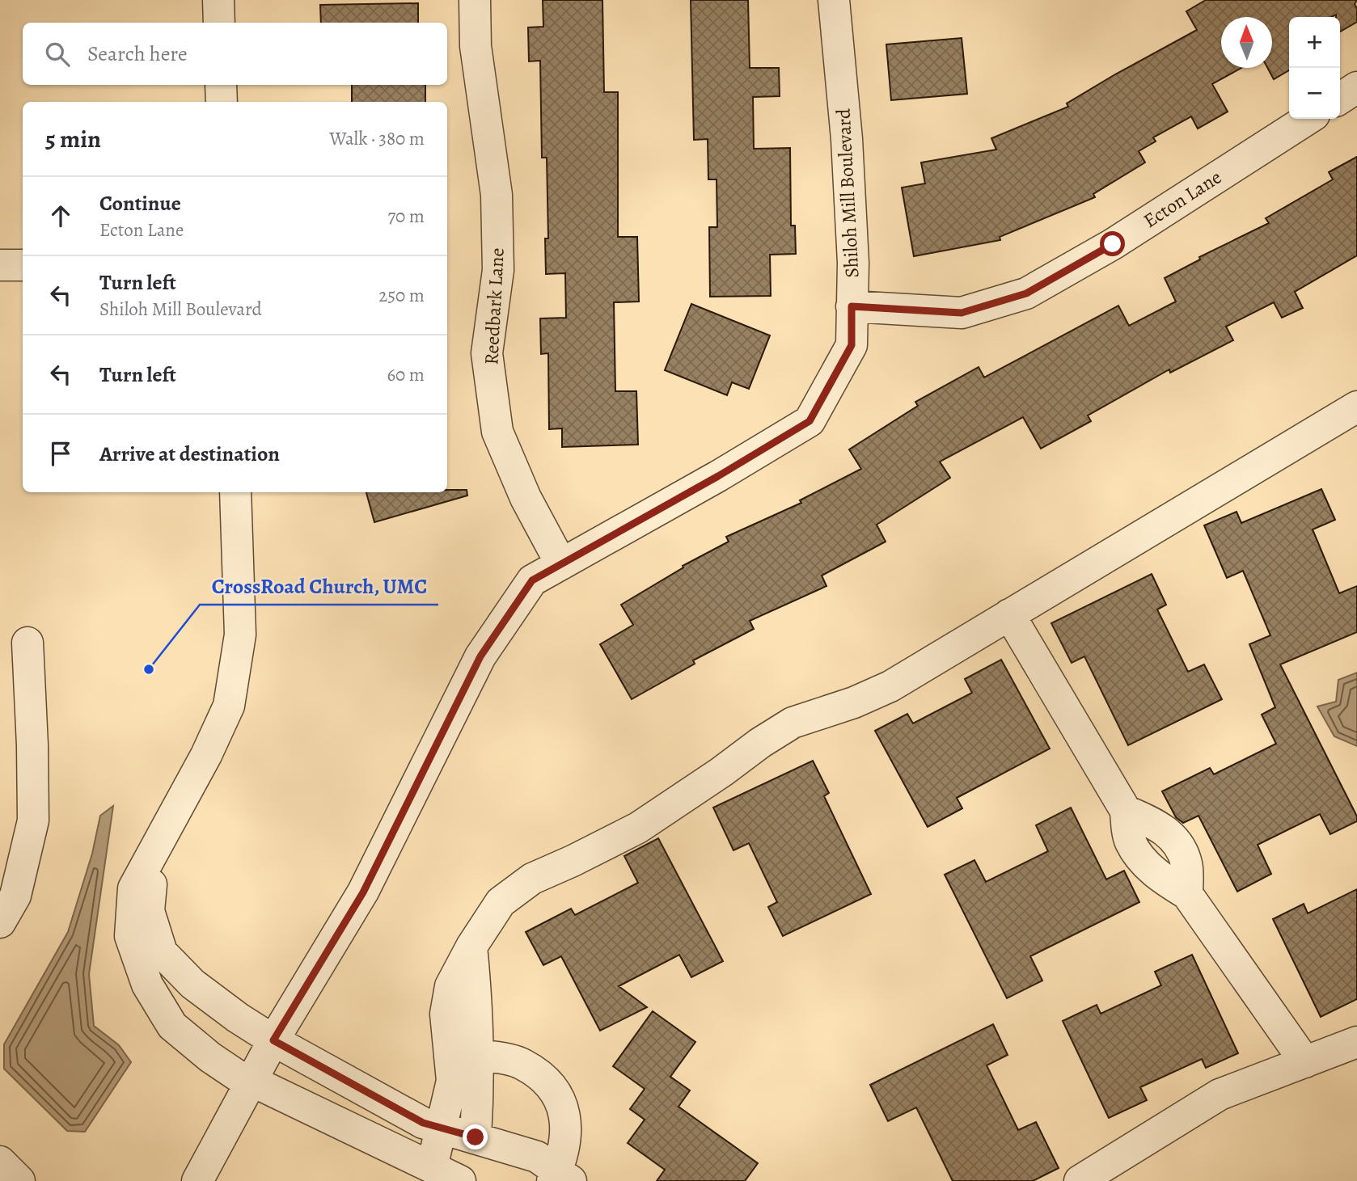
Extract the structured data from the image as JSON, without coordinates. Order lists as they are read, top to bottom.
{
  "streets": {
    "street": ["Shiloh Mill Boulevard", "Ecton Lane", "Reedbark Lane"]
  },
  "crossings": [
    ["Shiloh Mill Boulevard", "Ecton Lane"],
    ["Shiloh Mill Boulevard", "Reedbark Lane"]
  ],
  "places": ["CrossRoad Church, UMC"],
  "north": "top",
  "page": {
    "map_buttons": ["+", "−"],
    "search": "Search here",
    "heading": ["5 min", "Walk · 380 m"],
    "list": [
      ["Continue", "Ecton Lane", "70 m"],
      ["Turn left", "Shiloh Mill Boulevard", "250 m"],
      ["Turn left", "60 m"],
      "Arrive at destination"
    ]
  }
}
